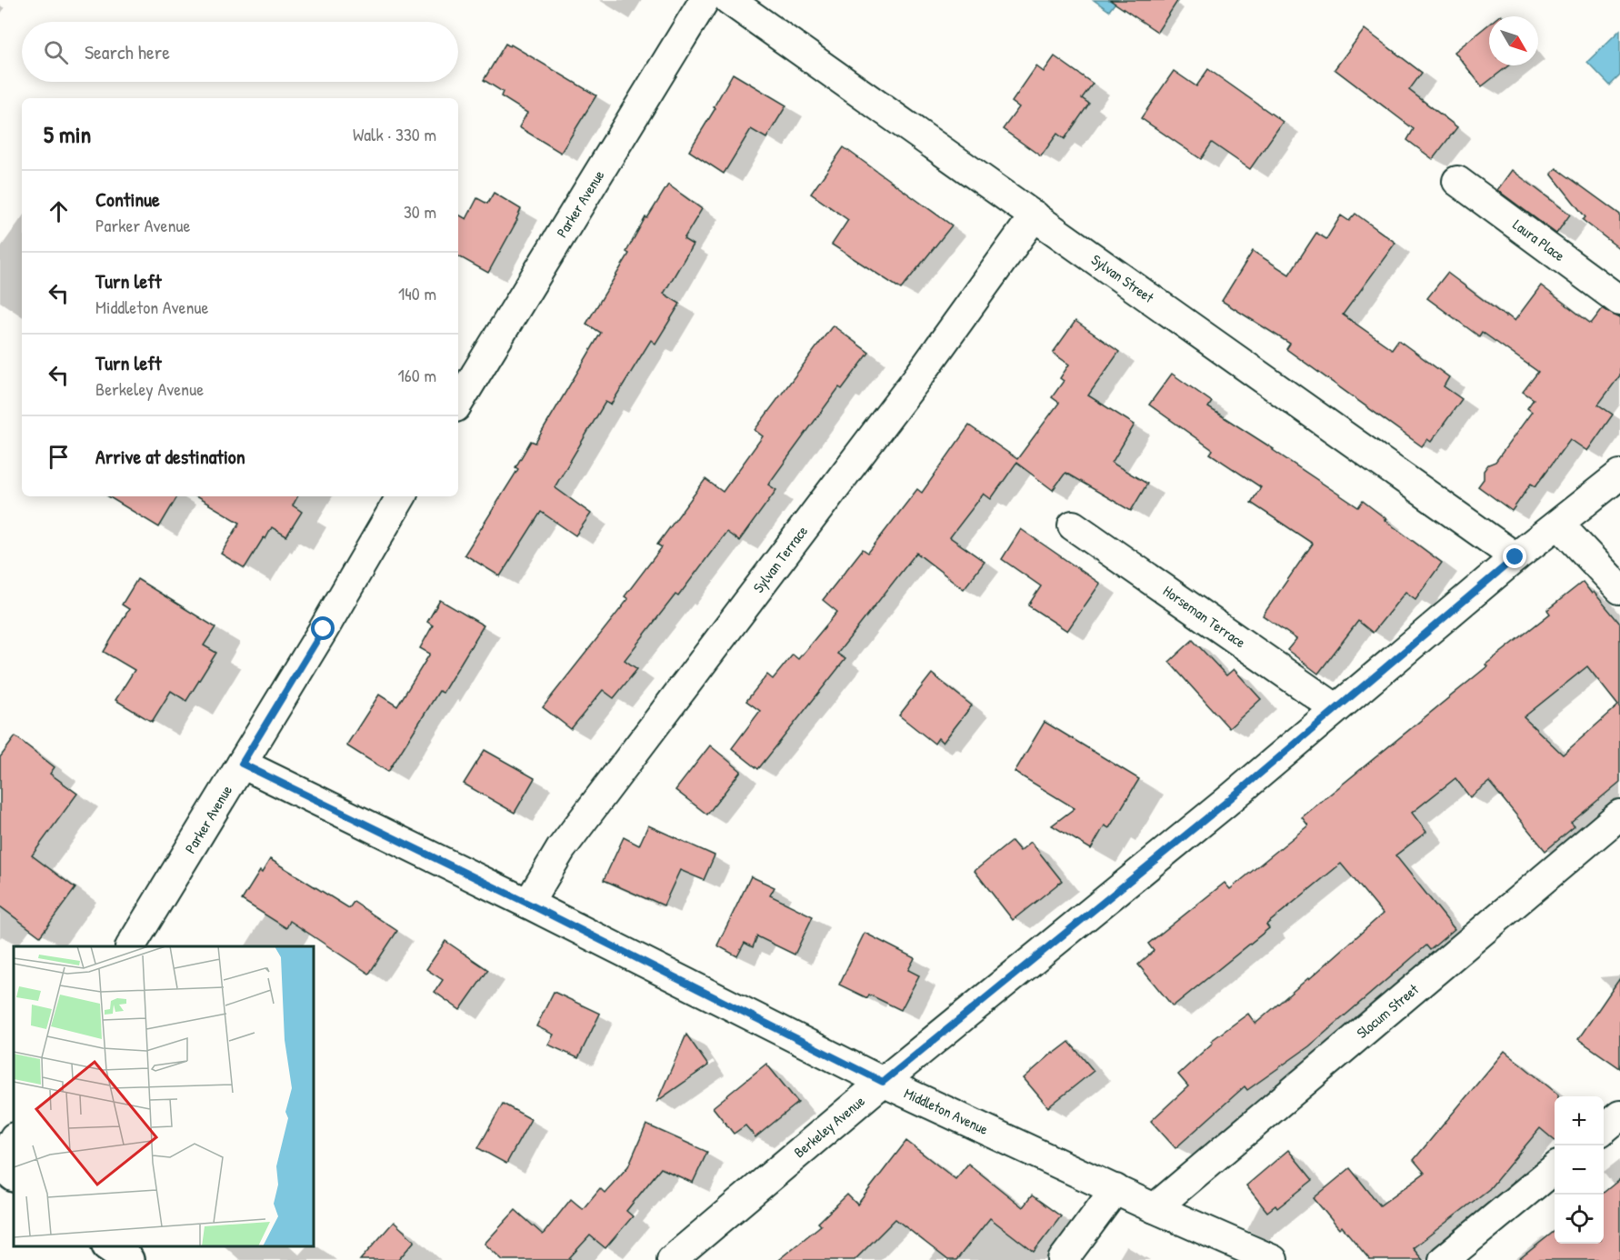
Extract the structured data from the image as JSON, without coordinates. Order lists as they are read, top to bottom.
{
  "streets": {
    "street": [
      "Parker Avenue",
      "Laura Place",
      "Sylvan Street",
      "Sylvan Terrace",
      "Horseman Terrace",
      "Slocum Street",
      "Middleton Avenue",
      "Berkeley Avenue"
    ]
  },
  "crossings": [
    ["Parker Avenue", "Middleton Avenue"],
    ["Sylvan Street", "Sylvan Terrace"],
    ["Sylvan Street", "Berkeley Avenue"],
    ["Sylvan Terrace", "Middleton Avenue"],
    ["Horseman Terrace", "Berkeley Avenue"],
    ["Slocum Street", "Middleton Avenue"],
    ["Middleton Avenue", "Berkeley Avenue"]
  ],
  "north": "bottom right",
  "page": {
    "search": "Search here",
    "heading": ["5 min", "Walk · 330 m"],
    "list": [
      ["Continue", "Parker Avenue", "30 m"],
      ["Turn left", "Middleton Avenue", "140 m"],
      ["Turn left", "Berkeley Avenue", "160 m"],
      "Arrive at destination"
    ],
    "map_buttons": ["+", "−"]
  }
}
